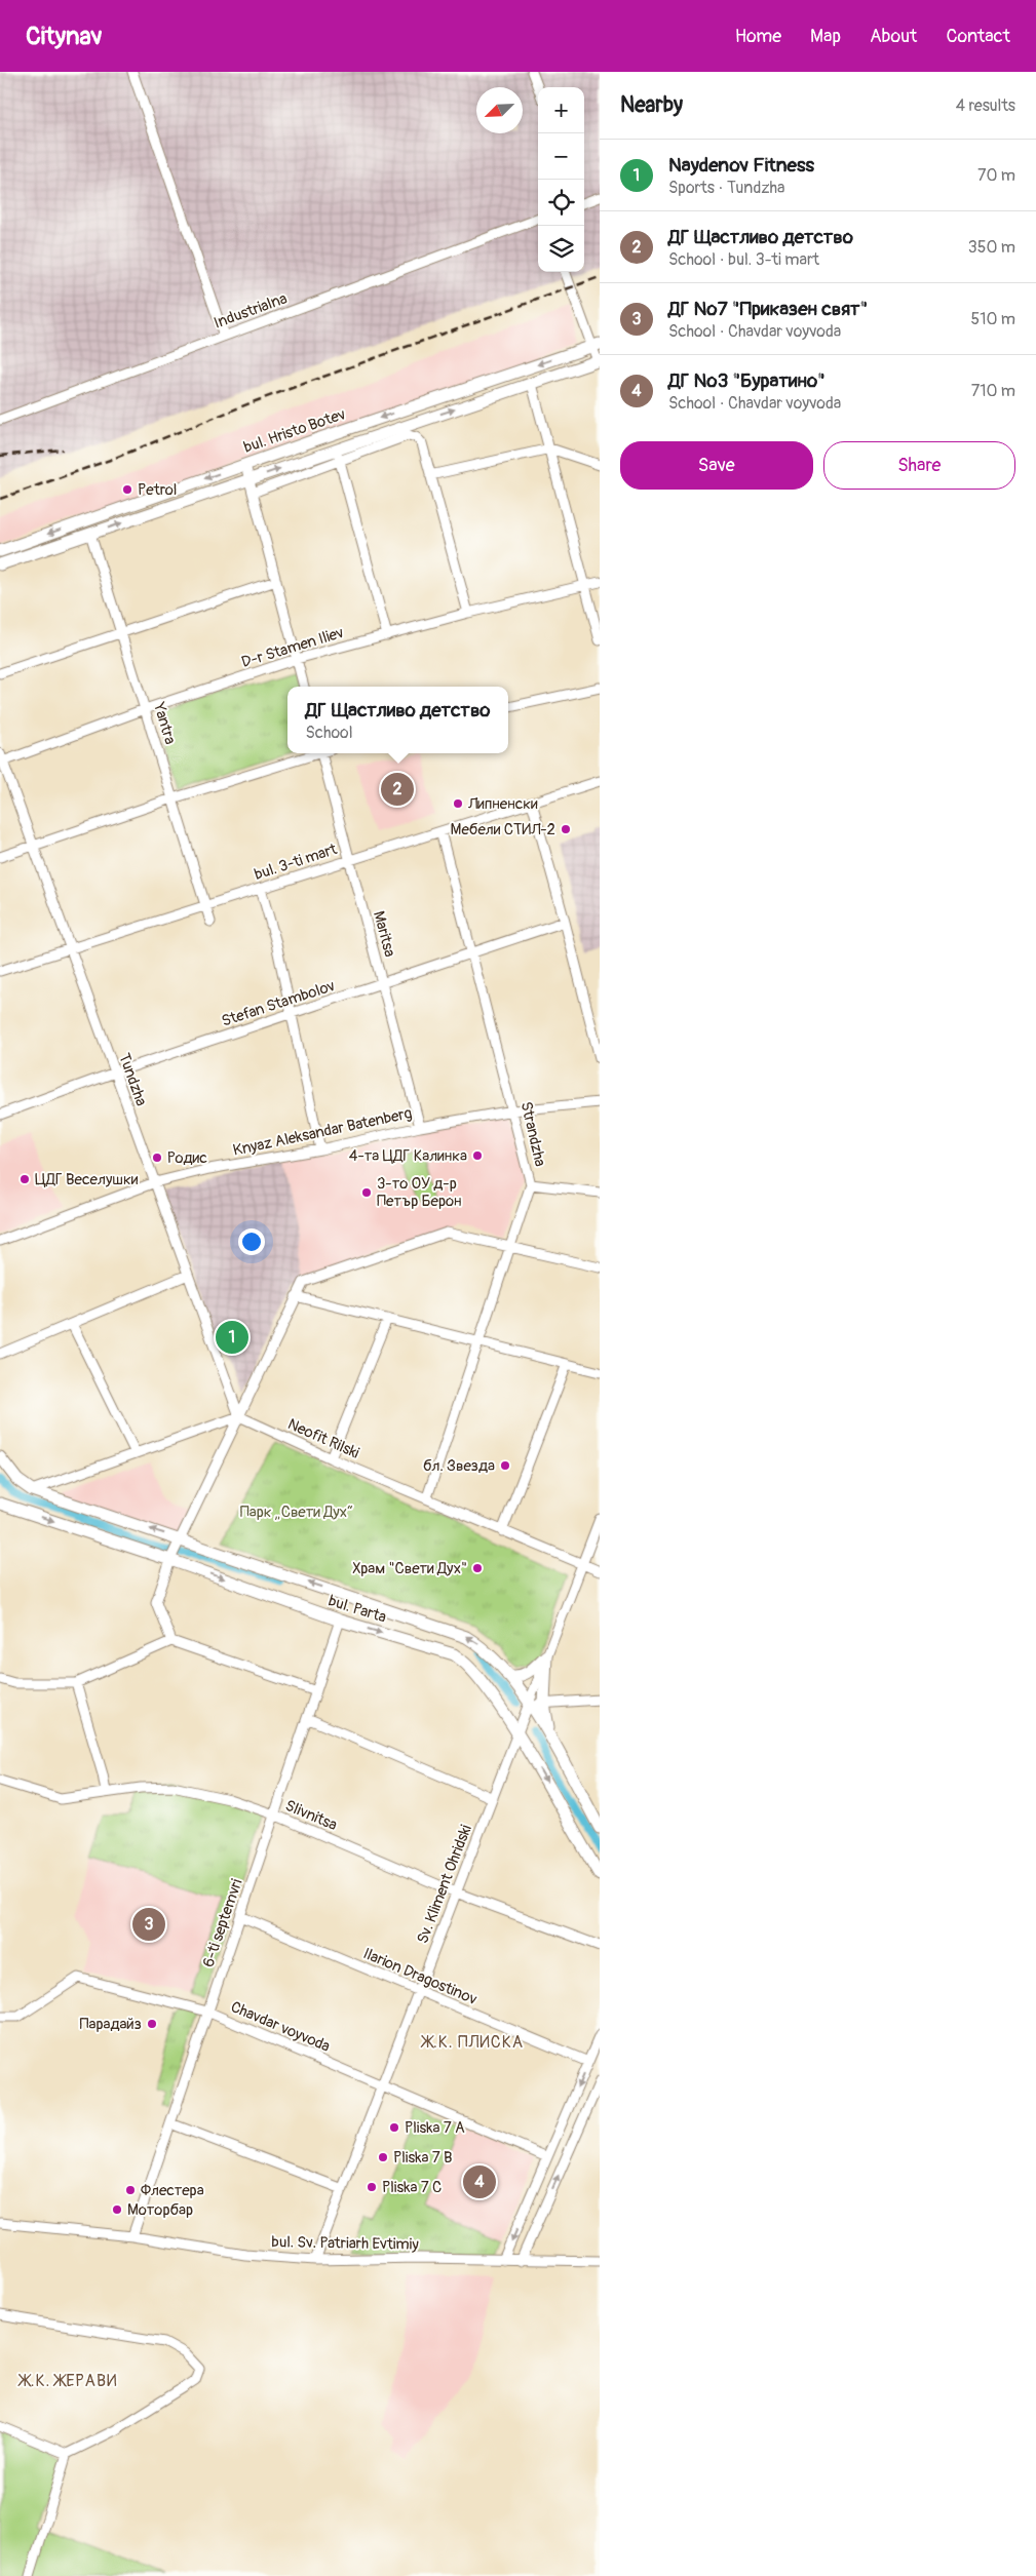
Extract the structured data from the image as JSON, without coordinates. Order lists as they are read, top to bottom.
{
  "streets": {
    "main road": ["bul. Hristo Botev", "bul. Parta"],
    "street": [
      "Industrialna",
      "D-r Stamen Iliev",
      "Yantra",
      "bul. 3-ti mart",
      "Maritsa",
      "Stefan Stambolov",
      "Tundzha",
      "Knyaz Aleksandar Batenberg",
      "Strandzha",
      "Neofit Rilski",
      "Slivnitsa",
      "Sv. Kliment Ohridski",
      "6-ti septemvri",
      "Ilarion Dragostinov",
      "Chavdar voyvoda",
      "bul. Sv. Patriarh Evtimiy"
    ]
  },
  "crossings": [
    ["bul. Hristo Botev", "Yantra"],
    ["D-r Stamen Iliev", "Yantra"],
    ["D-r Stamen Iliev", "Tundzha"],
    ["Yantra", "bul. 3-ti mart"],
    ["bul. 3-ti mart", "Maritsa"],
    ["bul. 3-ti mart", "Tundzha"],
    ["bul. 3-ti mart", "Strandzha"],
    ["Maritsa", "Stefan Stambolov"],
    ["Maritsa", "Knyaz Aleksandar Batenberg"],
    ["Stefan Stambolov", "Tundzha"],
    ["Stefan Stambolov", "Strandzha"],
    ["Tundzha", "Knyaz Aleksandar Batenberg"],
    ["Tundzha", "Neofit Rilski"],
    ["Knyaz Aleksandar Batenberg", "Strandzha"],
    ["Strandzha", "Neofit Rilski"],
    ["Neofit Rilski", "Sv. Kliment Ohridski"],
    ["bul. Parta", "Sv. Kliment Ohridski"],
    ["bul. Parta", "6-ti septemvri"],
    ["Slivnitsa", "Sv. Kliment Ohridski"],
    ["Slivnitsa", "6-ti septemvri"],
    ["Sv. Kliment Ohridski", "Ilarion Dragostinov"],
    ["Sv. Kliment Ohridski", "Chavdar voyvoda"],
    ["Sv. Kliment Ohridski", "bul. Sv. Patriarh Evtimiy"],
    ["6-ti septemvri", "Ilarion Dragostinov"],
    ["6-ti septemvri", "Chavdar voyvoda"],
    ["6-ti septemvri", "bul. Sv. Patriarh Evtimiy"]
  ],
  "districts": ["Ж.К. ПЛИСКА", "Ж.К. ЖЕРАВИ"],
  "parks": ["Парк „Свети Дух“"],
  "places": [
    "Petrol",
    "Липненски",
    "Мебели СТИЛ-2",
    "4-та ЦДГ Калинка",
    "Родис",
    "ЦДГ Веселушки",
    "3-то ОУ д-р Петър Берон",
    "бл. Звезда",
    "Храм \"Свети Дух\"",
    "Парадайз",
    "Pliska 7 A",
    "Pliska 7 B",
    "Pliska 7 C",
    "Флестера",
    "Моторбар"
  ],
  "north": "bottom left",
  "page": {
    "header": "Citynav",
    "nav": [
      "Home",
      "Map",
      "About",
      "Contact"
    ],
    "heading": ["Nearby", "4 results"],
    "map_buttons": ["+", "−"],
    "list": [
      {
        "mark": "1",
        "name": "Naydenov Fitness",
        "note": "Sports · Tundzha",
        "value": "70 m"
      },
      {
        "mark": "2",
        "name": "ДГ Щастливо детство",
        "note": "School · bul. 3-ti mart",
        "value": "350 m"
      },
      {
        "mark": "3",
        "name": "ДГ №7 \"Приказен свят\"",
        "note": "School · Chavdar voyvoda",
        "value": "510 m"
      },
      {
        "mark": "4",
        "name": "ДГ №3 \"Буратино\"",
        "note": "School · Chavdar voyvoda",
        "value": "710 m"
      }
    ],
    "buttons": ["Save", "Share"],
    "popup": ["ДГ Щастливо детство", "School"],
    "pins": [
      "2",
      "1",
      "3",
      "4"
    ]
  }
}
